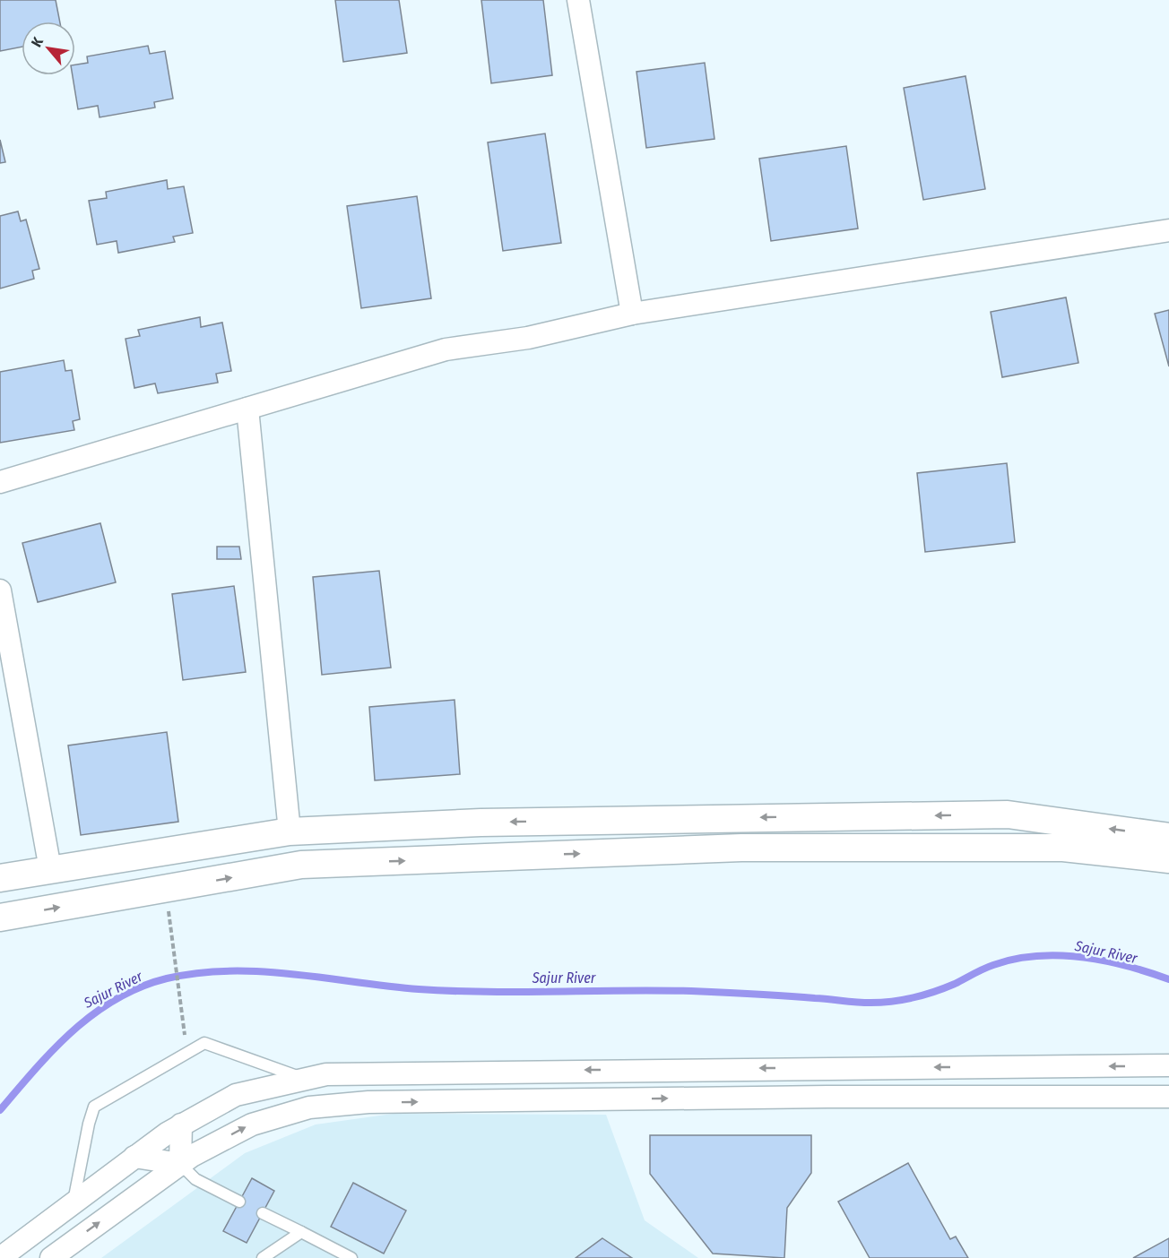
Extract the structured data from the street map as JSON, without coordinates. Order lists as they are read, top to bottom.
{
  "water": ["Sajur River"],
  "north": "top left"
}
